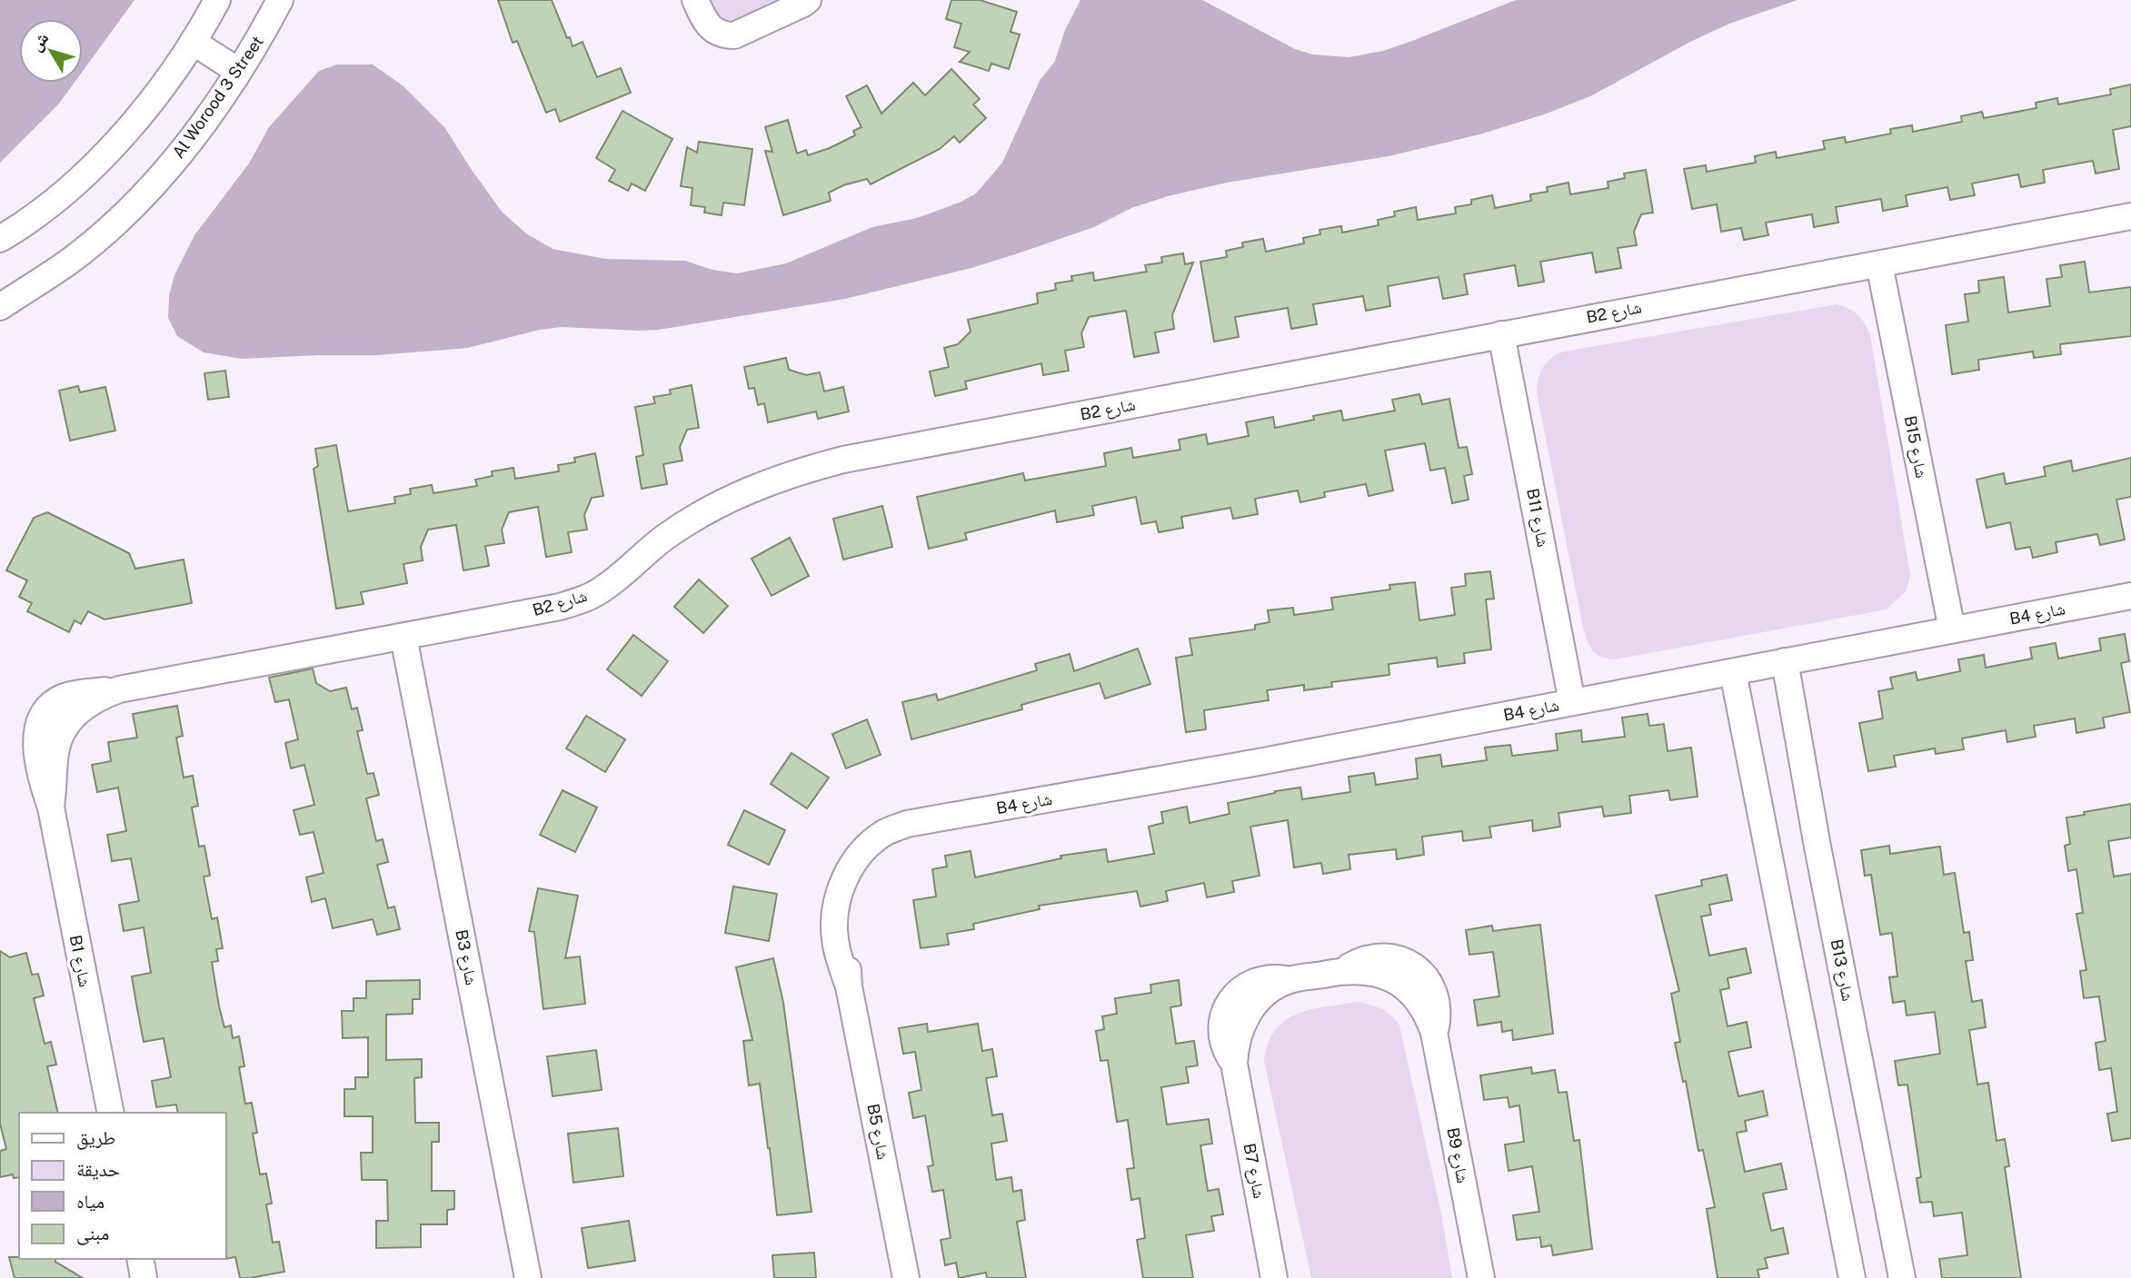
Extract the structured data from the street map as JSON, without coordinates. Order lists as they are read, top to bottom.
{
  "streets": {
    "street": [
      "Al Worood 3 Street",
      "B2 شارع",
      "B15 شارع",
      "B11 شارع",
      "B4 شارع",
      "B3 شارع",
      "B1 شارع",
      "B13 شارع",
      "B5 شارع",
      "B9 شارع",
      "B7 شارع"
    ]
  },
  "crossings": [
    ["B2 شارع", "B15 شارع"],
    ["B2 شارع", "B11 شارع"],
    ["B2 شارع", "B3 شارع"],
    ["B2 شارع", "B1 شارع"],
    ["B15 شارع", "B4 شارع"],
    ["B11 شارع", "B4 شارع"],
    ["B4 شارع", "B13 شارع"],
    ["B4 شارع", "B5 شارع"],
    ["B9 شارع", "B7 شارع"]
  ],
  "legend": [
    "طريق",
    "حديقة",
    "مياه",
    "مبنى"
  ],
  "north": "top left"
}
